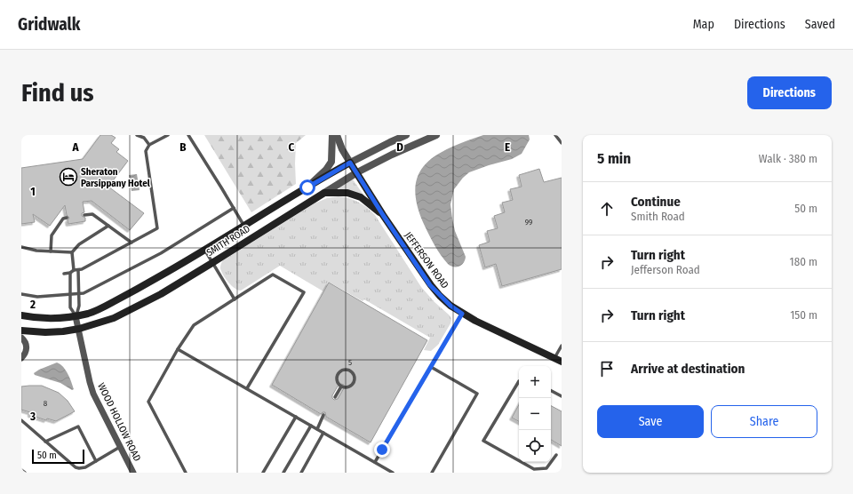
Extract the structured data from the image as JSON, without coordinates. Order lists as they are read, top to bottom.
{
  "streets": {
    "main road": ["SMITH ROAD", "JEFFERSON ROAD"],
    "street": ["WOOD HOLLOW ROAD"]
  },
  "crossings": [
    ["SMITH ROAD", "JEFFERSON ROAD"],
    ["SMITH ROAD", "WOOD HOLLOW ROAD"]
  ],
  "places": {
    "hotel": ["Sheraton Parsippany Hotel"]
  },
  "house_numbers": ["99", "5", "8"],
  "scale_bar": "50 m",
  "page": {
    "header": "Gridwalk",
    "nav": ["Map", "Directions", "Saved"],
    "buttons": [
      "Directions",
      ["Save", "Share"]
    ],
    "title": "Find us",
    "heading": ["5 min", "Walk · 380 m"],
    "list": [
      ["Continue", "Smith Road", "50 m"],
      ["Turn right", "Jefferson Road", "180 m"],
      ["Turn right", "150 m"],
      "Arrive at destination"
    ],
    "map_buttons": ["+", "−"],
    "scale": "50 m"
  },
  "grid": {
    "columns": [
      "A",
      "B",
      "C",
      "D",
      "E"
    ],
    "rows": ["1", "2", "3"]
  }
}
